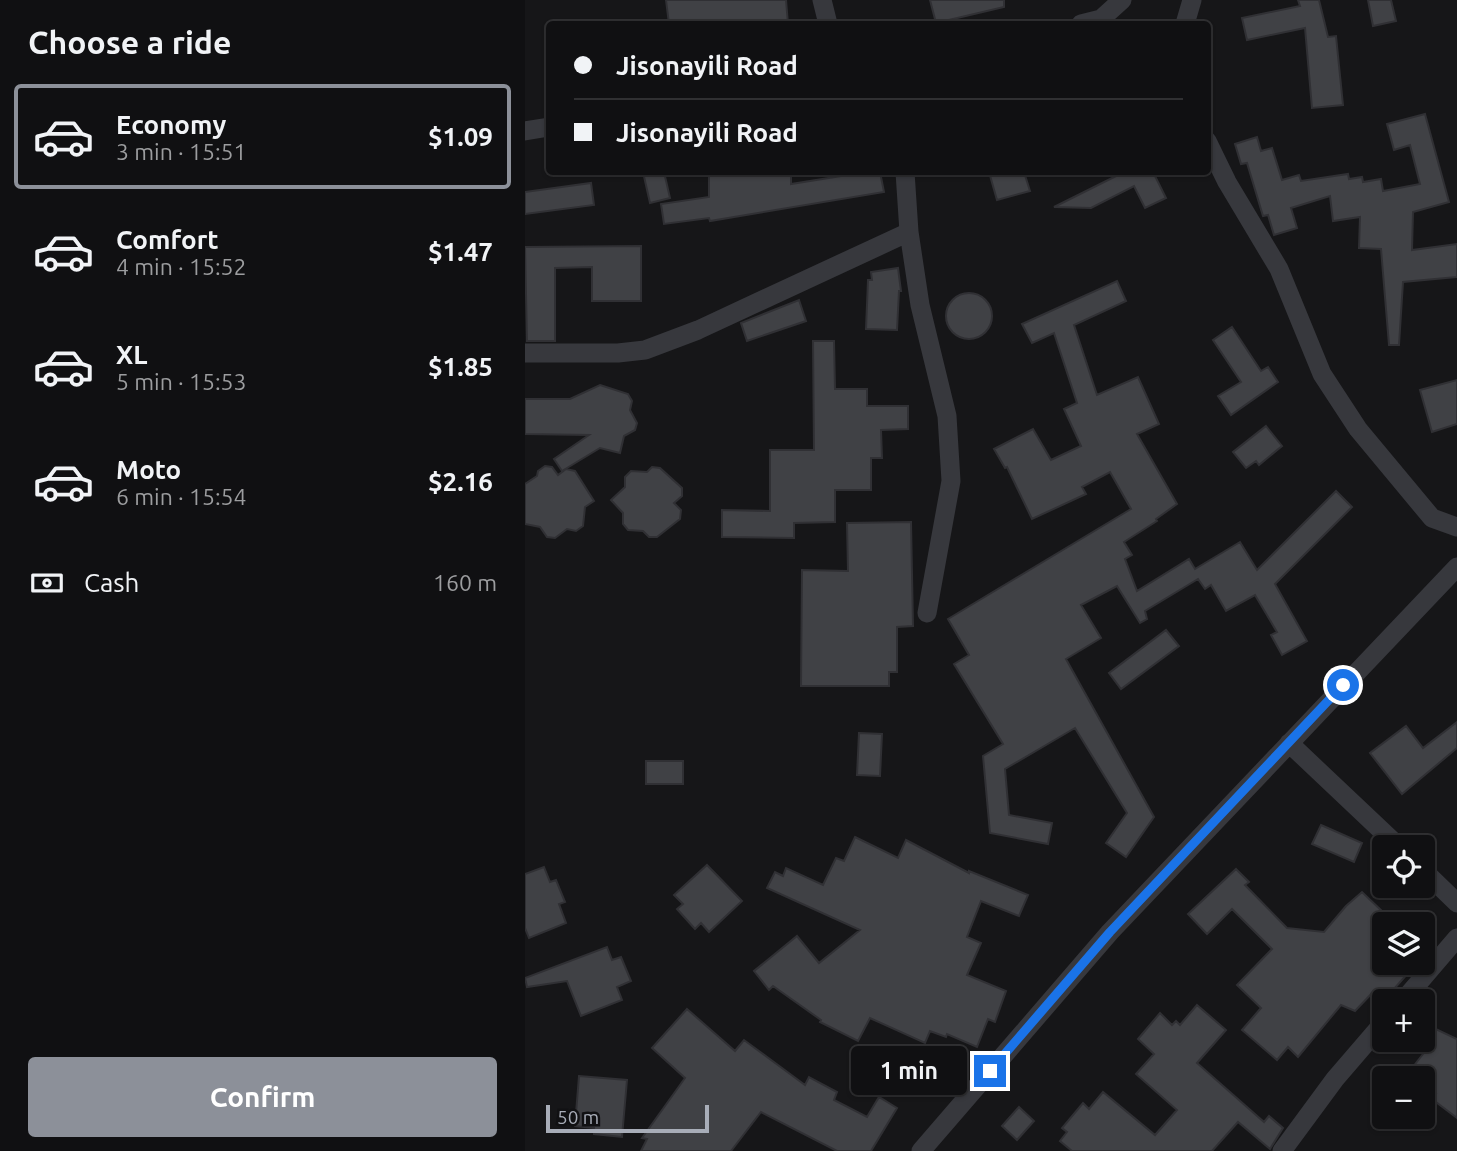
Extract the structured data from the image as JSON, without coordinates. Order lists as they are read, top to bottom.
{
  "scale_bar": "50 m",
  "page": {
    "heading": "Choose a ride",
    "banner": ["Jisonayili Road", "Jisonayili Road"],
    "list": [
      {
        "name": "Economy",
        "note": "3 min · 15:51",
        "value": "$1.09"
      },
      {
        "name": "Comfort",
        "note": "4 min · 15:52",
        "value": "$1.47"
      },
      {
        "name": "XL",
        "note": "5 min · 15:53",
        "value": "$1.85"
      },
      {
        "name": "Moto",
        "note": "6 min · 15:54",
        "value": "$2.16"
      }
    ],
    "pay": ["Cash", "160 m"],
    "map_buttons": ["+", "−"],
    "buttons": "Confirm",
    "bubble": "1 min",
    "scale": "50 m"
  }
}
